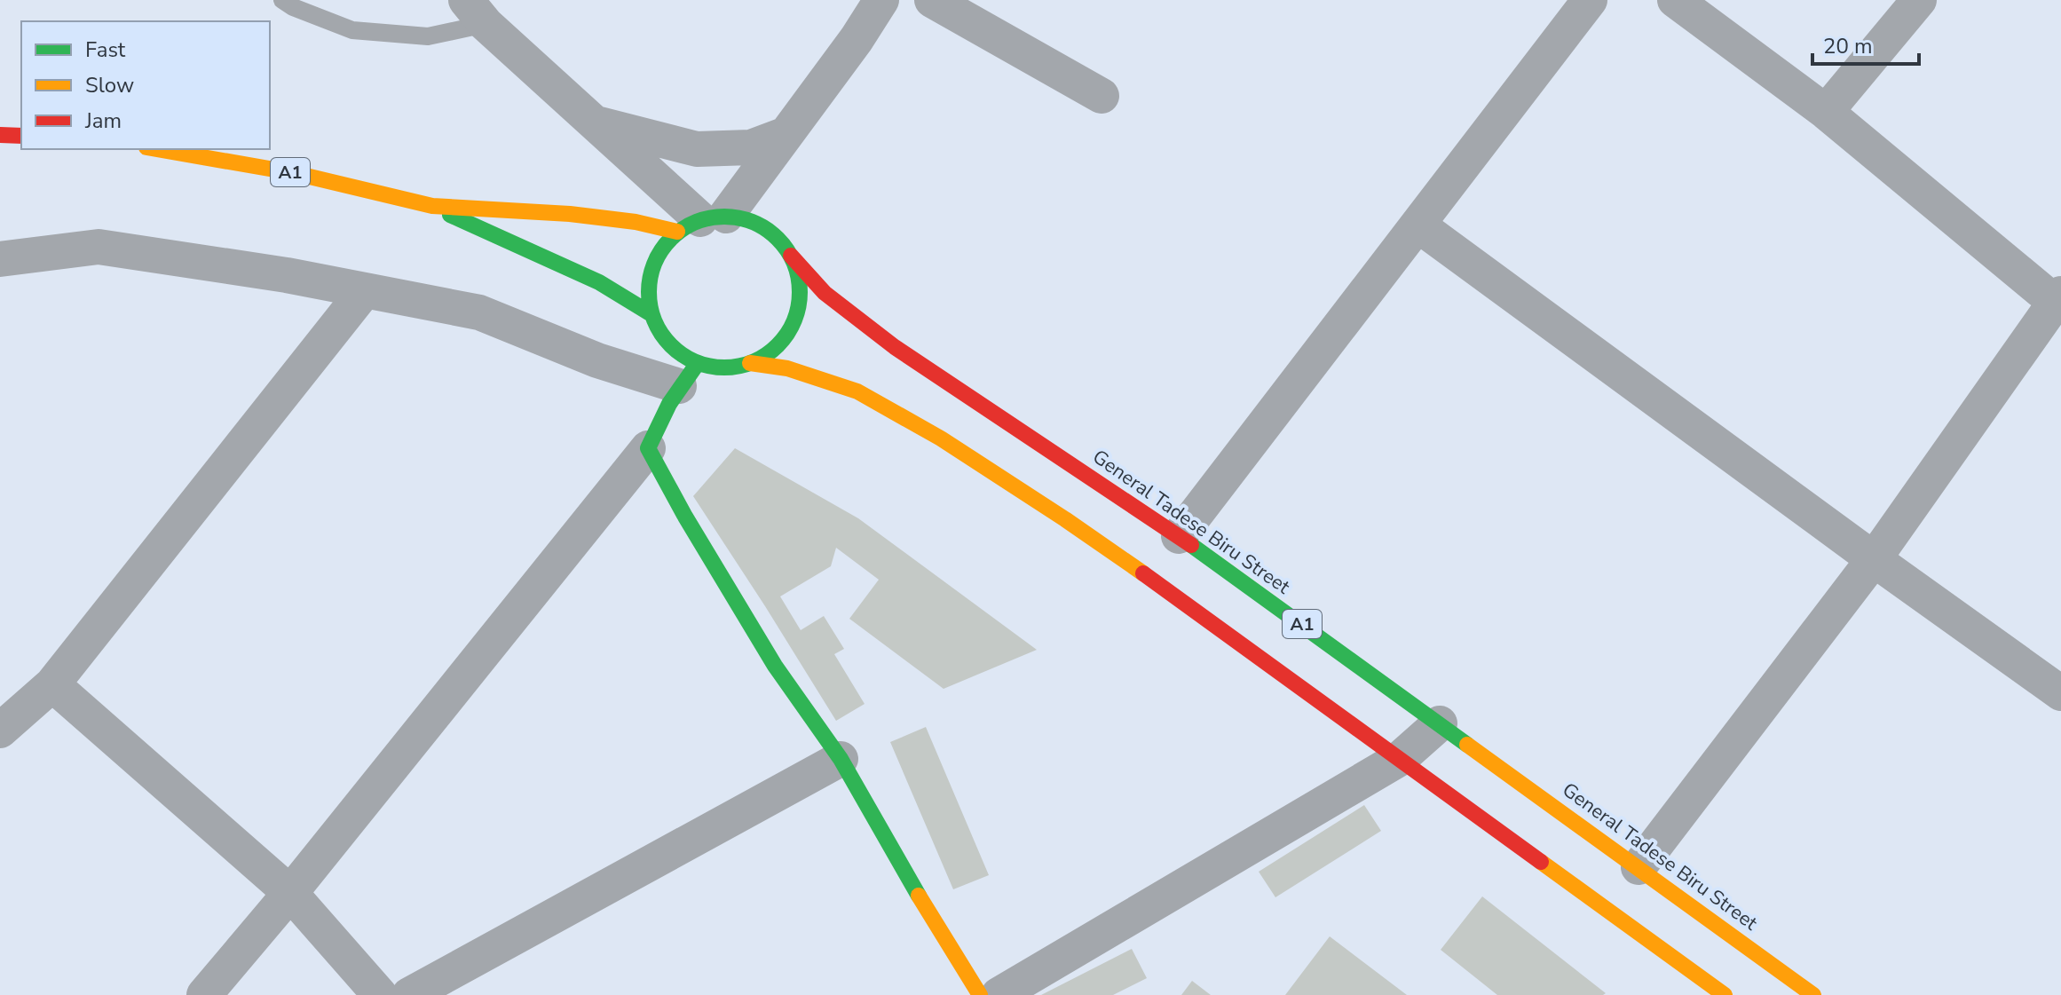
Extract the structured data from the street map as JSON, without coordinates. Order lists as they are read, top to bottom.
{
  "streets": {
    "main road": ["A1", "General Tadese Biru Street"]
  },
  "crossings": [
    ["A1", "General Tadese Biru Street"]
  ],
  "legend": ["Fast", "Slow", "Jam"],
  "scale_bar": "20 m"
}
